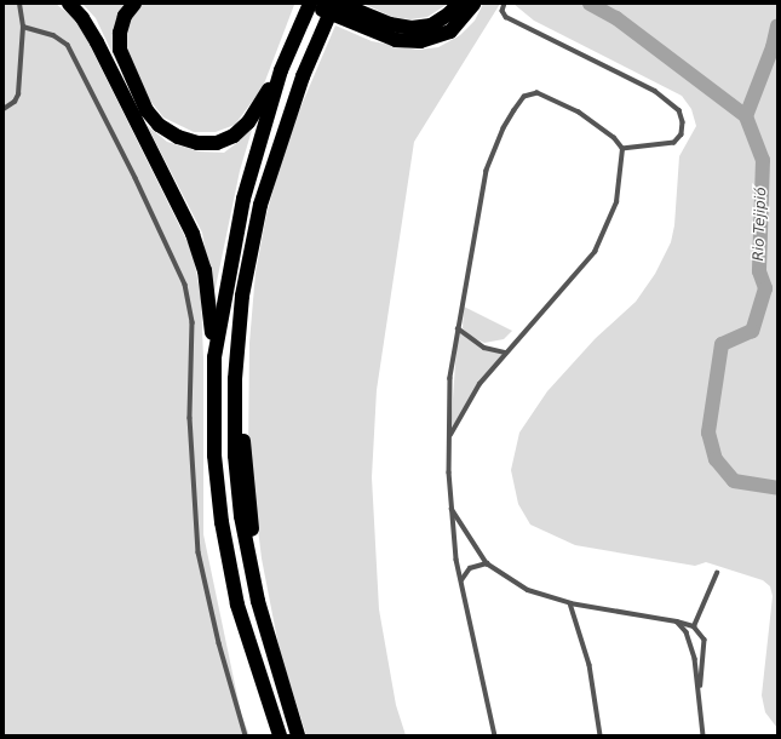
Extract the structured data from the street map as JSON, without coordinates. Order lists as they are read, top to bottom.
{
  "water": ["Rio Tejipió"]
}
